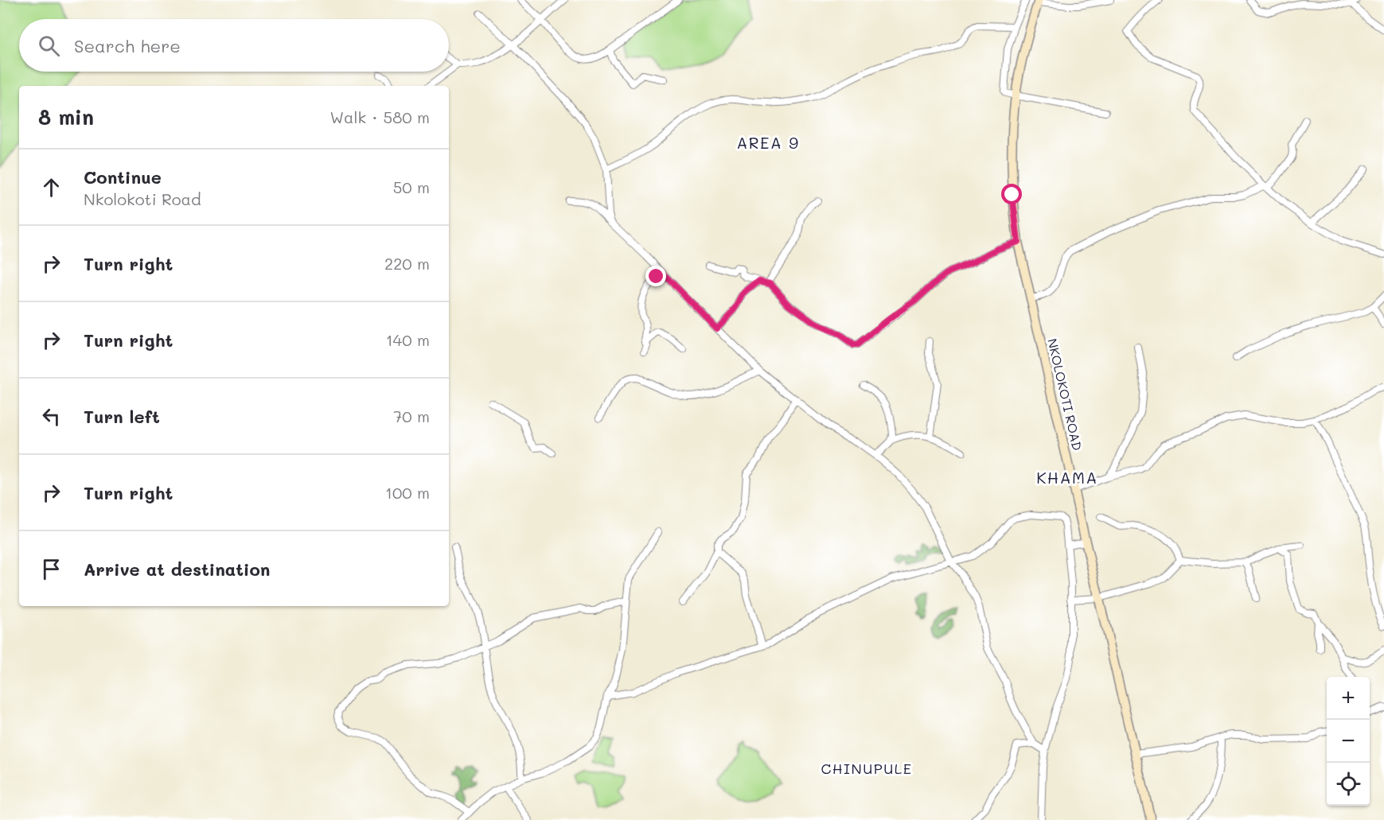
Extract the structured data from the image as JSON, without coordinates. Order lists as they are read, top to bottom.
{
  "streets": {
    "main road": ["NKOLOKOTI ROAD"]
  },
  "districts": ["AREA 9", "KHAMA", "CHINUPULE"],
  "page": {
    "search": "Search here",
    "heading": ["8 min", "Walk · 580 m"],
    "list": [
      ["Continue", "Nkolokoti Road", "50 m"],
      ["Turn right", "220 m"],
      ["Turn right", "140 m"],
      ["Turn left", "70 m"],
      ["Turn right", "100 m"],
      "Arrive at destination"
    ],
    "map_buttons": ["+", "−"]
  }
}
